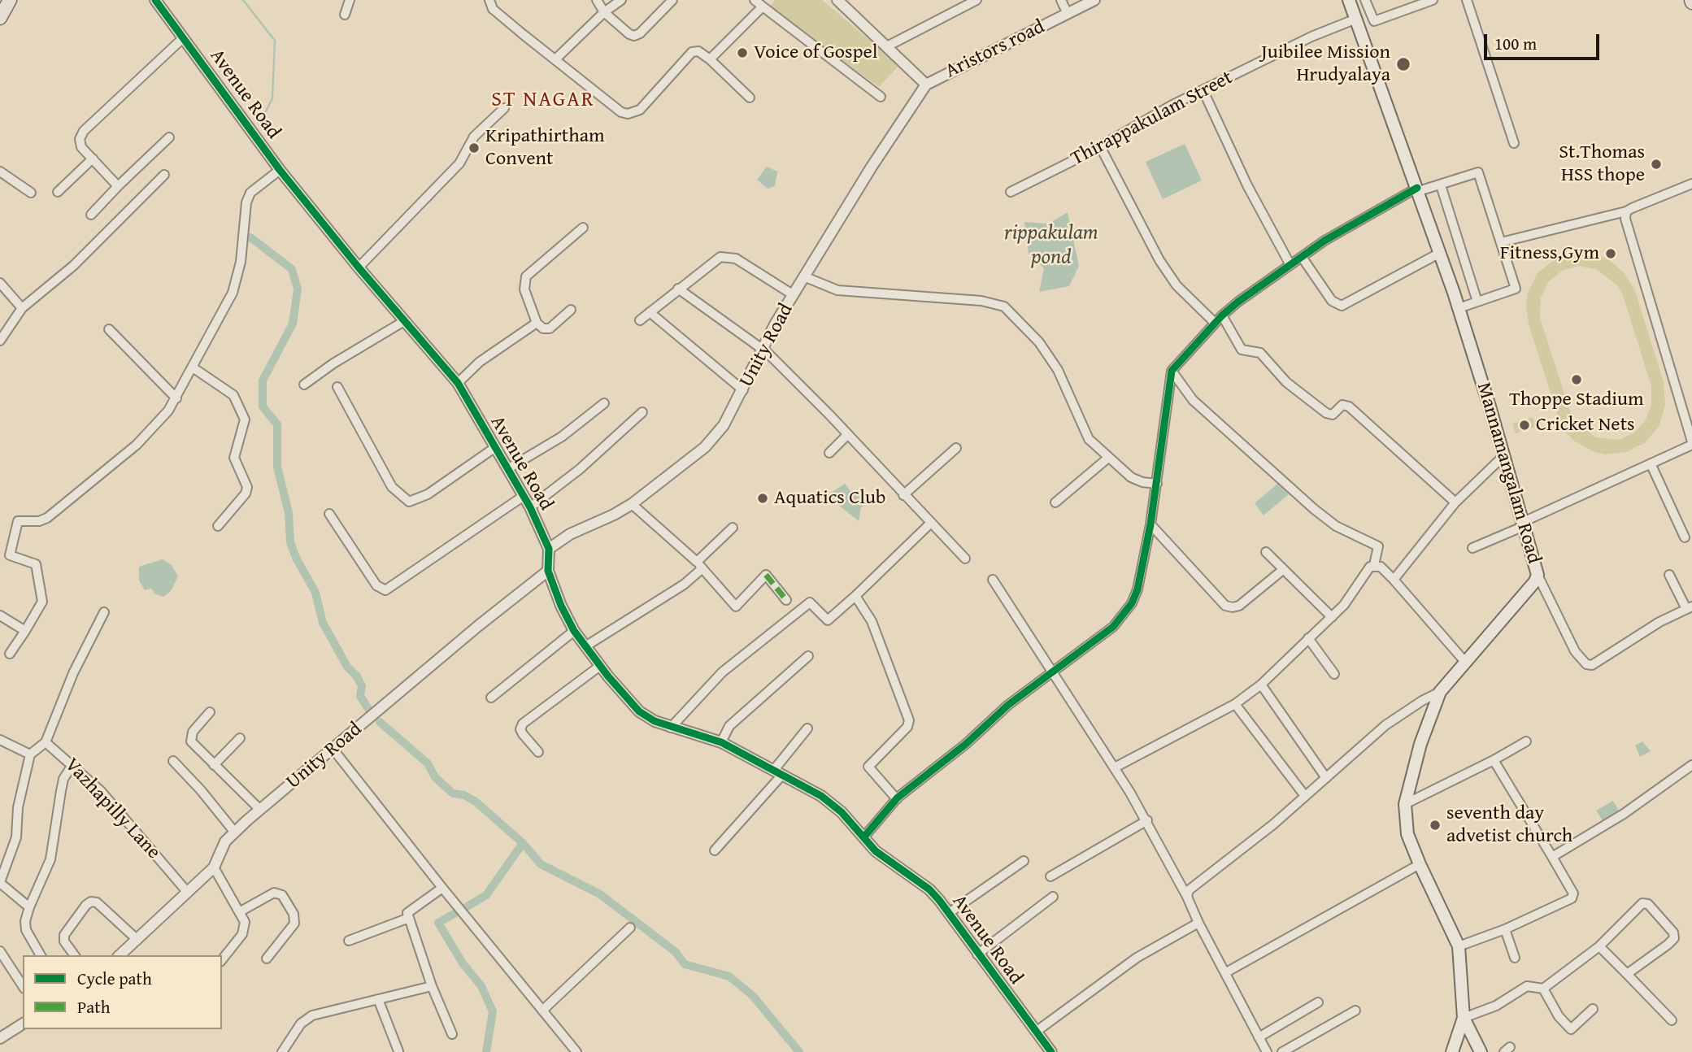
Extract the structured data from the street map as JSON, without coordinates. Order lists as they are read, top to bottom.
{
  "streets": {
    "main road": ["Mannamangalam Road"],
    "street": [
      "Aristors road",
      "Avenue Road",
      "Thirappakulam Street",
      "Unity Road",
      "Vazhapilly Lane"
    ]
  },
  "crossings": [
    ["Aristors road", "Unity Road"],
    ["Avenue Road", "Unity Road"],
    ["Thirappakulam Street", "Mannamangalam Road"],
    ["Unity Road", "Vazhapilly Lane"]
  ],
  "districts": ["ST NAGAR"],
  "water": ["rippakulam pond"],
  "places": [
    "Voice of Gospel",
    "Juibilee Mission Hrudyalaya",
    "Kripathirtham Convent",
    "St.Thomas HSS thope",
    "Fitness,Gym",
    "Thoppe Stadium",
    "Cricket Nets",
    "Aquatics Club",
    "seventh day advetist church"
  ],
  "legend": ["Cycle path", "Path"],
  "scale_bar": "100 m"
}
